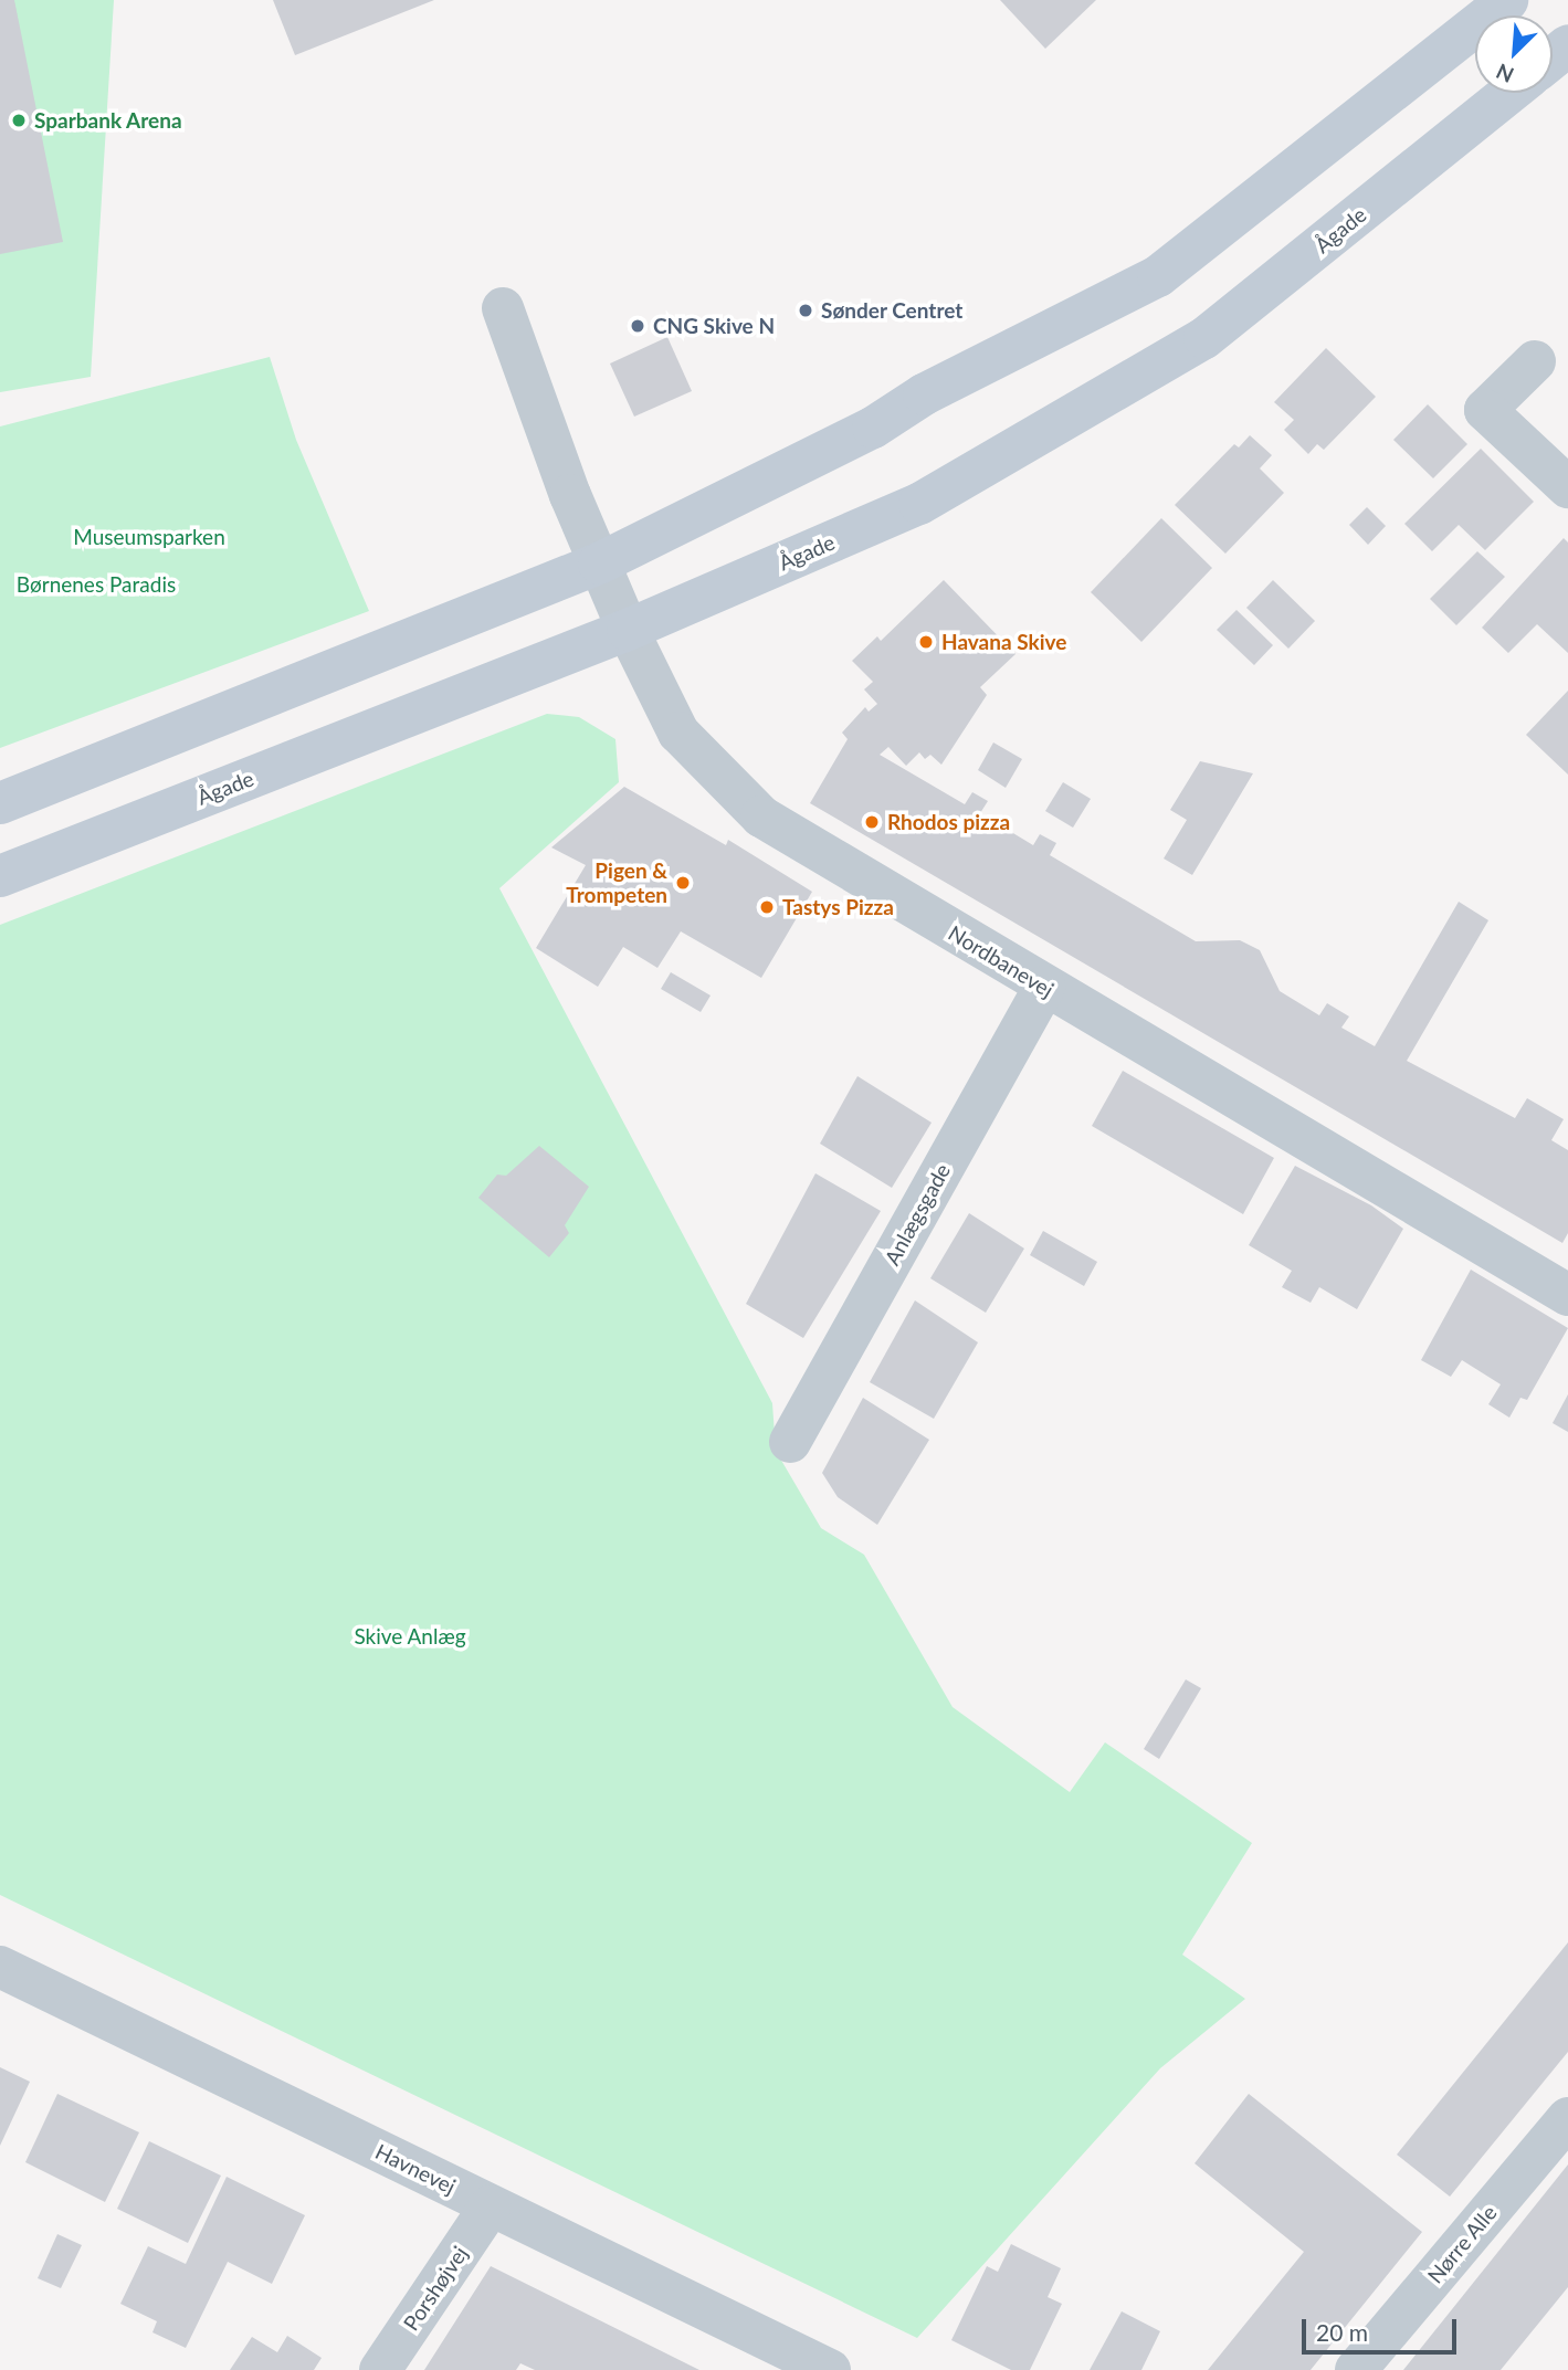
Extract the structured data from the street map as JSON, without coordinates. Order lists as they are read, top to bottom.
{
  "streets": {
    "street": [
      "Ågade",
      "Nordbanevej",
      "Anlægsgade",
      "Havnevej",
      "Nørre Alle",
      "Porshøjvej"
    ]
  },
  "crossings": [
    ["Ågade", "Nordbanevej"],
    ["Nordbanevej", "Anlægsgade"],
    ["Havnevej", "Porshøjvej"]
  ],
  "parks": ["Museumsparken", "Børnenes Paradis", "Skive Anlæg"],
  "places": [
    "Sparbank Arena",
    "Sønder Centret",
    "CNG Skive N",
    "Havana Skive",
    "Rhodos pizza",
    "Pigen & Trompeten",
    "Tastys Pizza"
  ],
  "scale_bar": "20 m",
  "north": "bottom left"
}
